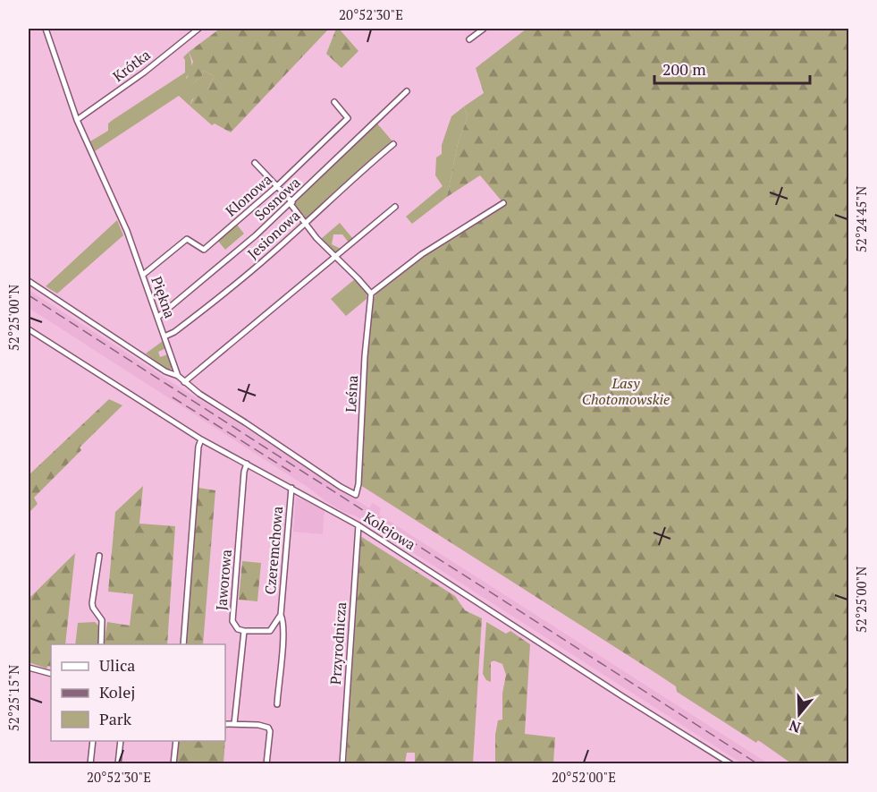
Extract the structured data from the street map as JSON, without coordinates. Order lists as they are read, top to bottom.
{
  "streets": {
    "street": [
      "Krótka",
      "Klonowa",
      "Sosnowa",
      "Jesionowa",
      "Piękna",
      "Leśna",
      "Kolejowa",
      "Czeremchowa",
      "Jaworowa",
      "Przyrodnicza"
    ]
  },
  "crossings": [
    ["Krótka", "Piękna"],
    ["Klonowa", "Piękna"],
    ["Sosnowa", "Piękna"],
    ["Jesionowa", "Piękna"],
    ["Piękna", "Leśna"],
    ["Kolejowa", "Czeremchowa"],
    ["Kolejowa", "Jaworowa"],
    ["Kolejowa", "Przyrodnicza"]
  ],
  "parks": ["Lasy Chotomowskie"],
  "legend": ["Ulica", "Kolej", "Park"],
  "scale_bar": "200 m",
  "north": "bottom",
  "coordinates": [
    "20°52'30\"E",
    "52°24'45\"N",
    "52°25'00\"N",
    "52°25'15\"N",
    "20°52'00\"E"
  ]
}
